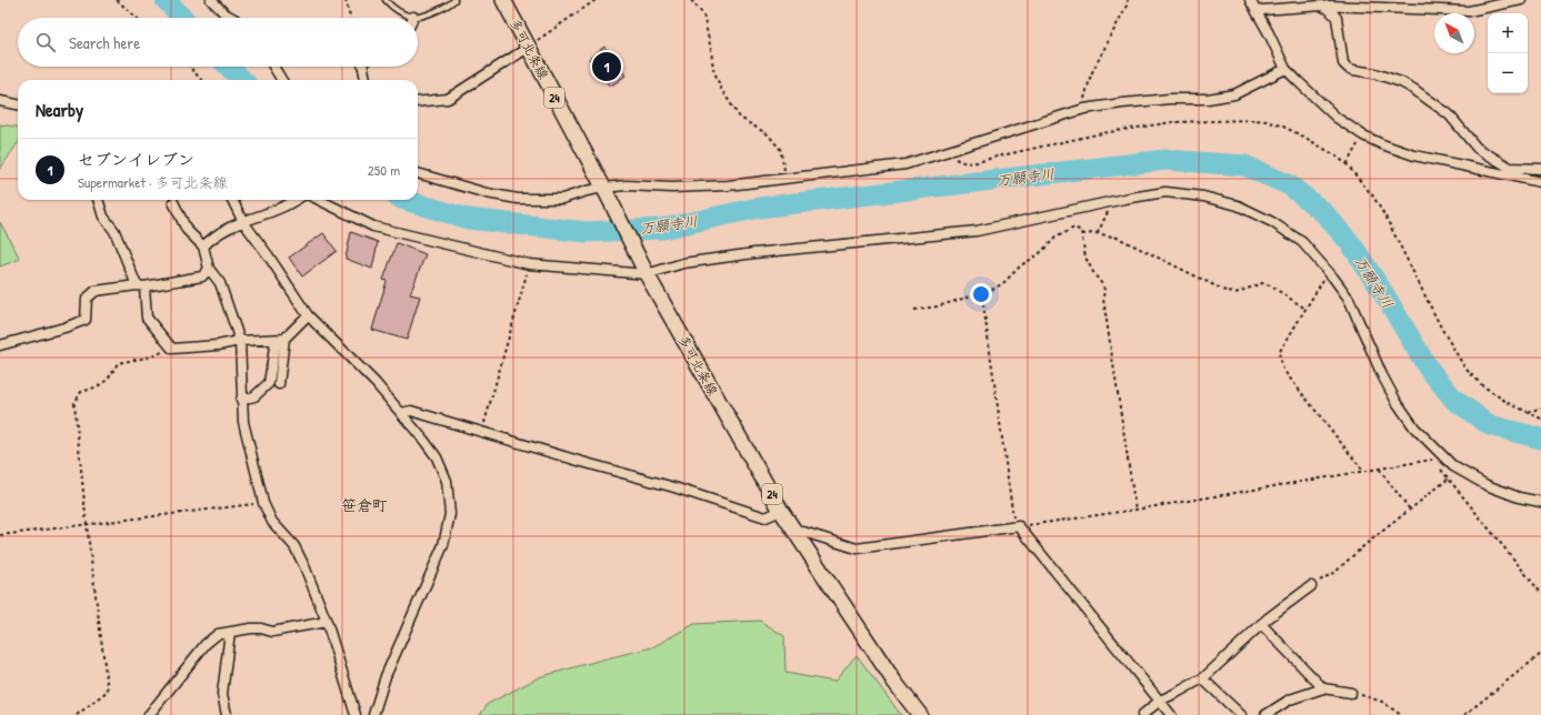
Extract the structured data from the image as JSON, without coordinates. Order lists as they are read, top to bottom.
{
  "streets": {
    "main road": ["多可北条線", "24"]
  },
  "districts": ["笹倉町"],
  "water": ["万願寺川"],
  "north": "top left",
  "page": {
    "map_buttons": ["+", "−"],
    "search": "Search here",
    "pins": "1",
    "heading": "Nearby",
    "list": [
      {
        "mark": "1",
        "name": "セブンイレブン",
        "note": "Supermarket · 多可北条線",
        "value": "250 m"
      }
    ]
  }
}
